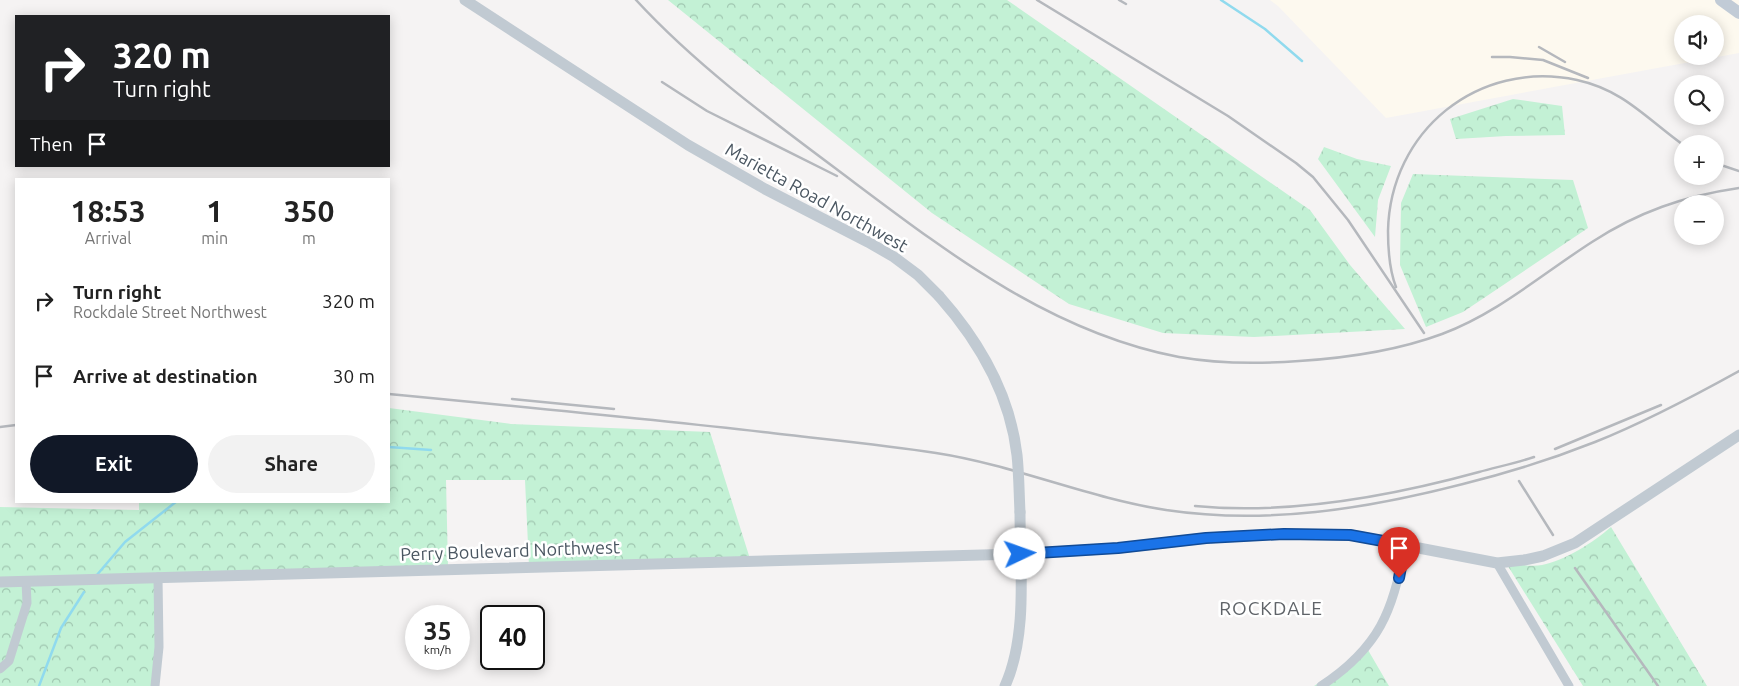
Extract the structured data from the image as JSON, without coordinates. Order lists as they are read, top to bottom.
{
  "streets": {
    "street": ["Marietta Road Northwest", "Perry Boulevard Northwest"]
  },
  "crossings": [
    ["Marietta Road Northwest", "Perry Boulevard Northwest"]
  ],
  "districts": ["ROCKDALE"],
  "page": {
    "map_buttons": ["+", "−"],
    "turn": ["320 m", "Turn right"],
    "then": "Then",
    "eta": [
      "18:53",
      "Arrival",
      "1",
      "min",
      "350",
      "m"
    ],
    "list": [
      {
        "name": "Turn right",
        "note": "Rockdale Street Northwest",
        "value": "320 m"
      },
      {
        "name": "Arrive at destination",
        "value": "30 m"
      }
    ],
    "buttons": ["Exit", "Share"],
    "speed": "35 km/h",
    "limit": "40"
  }
}
